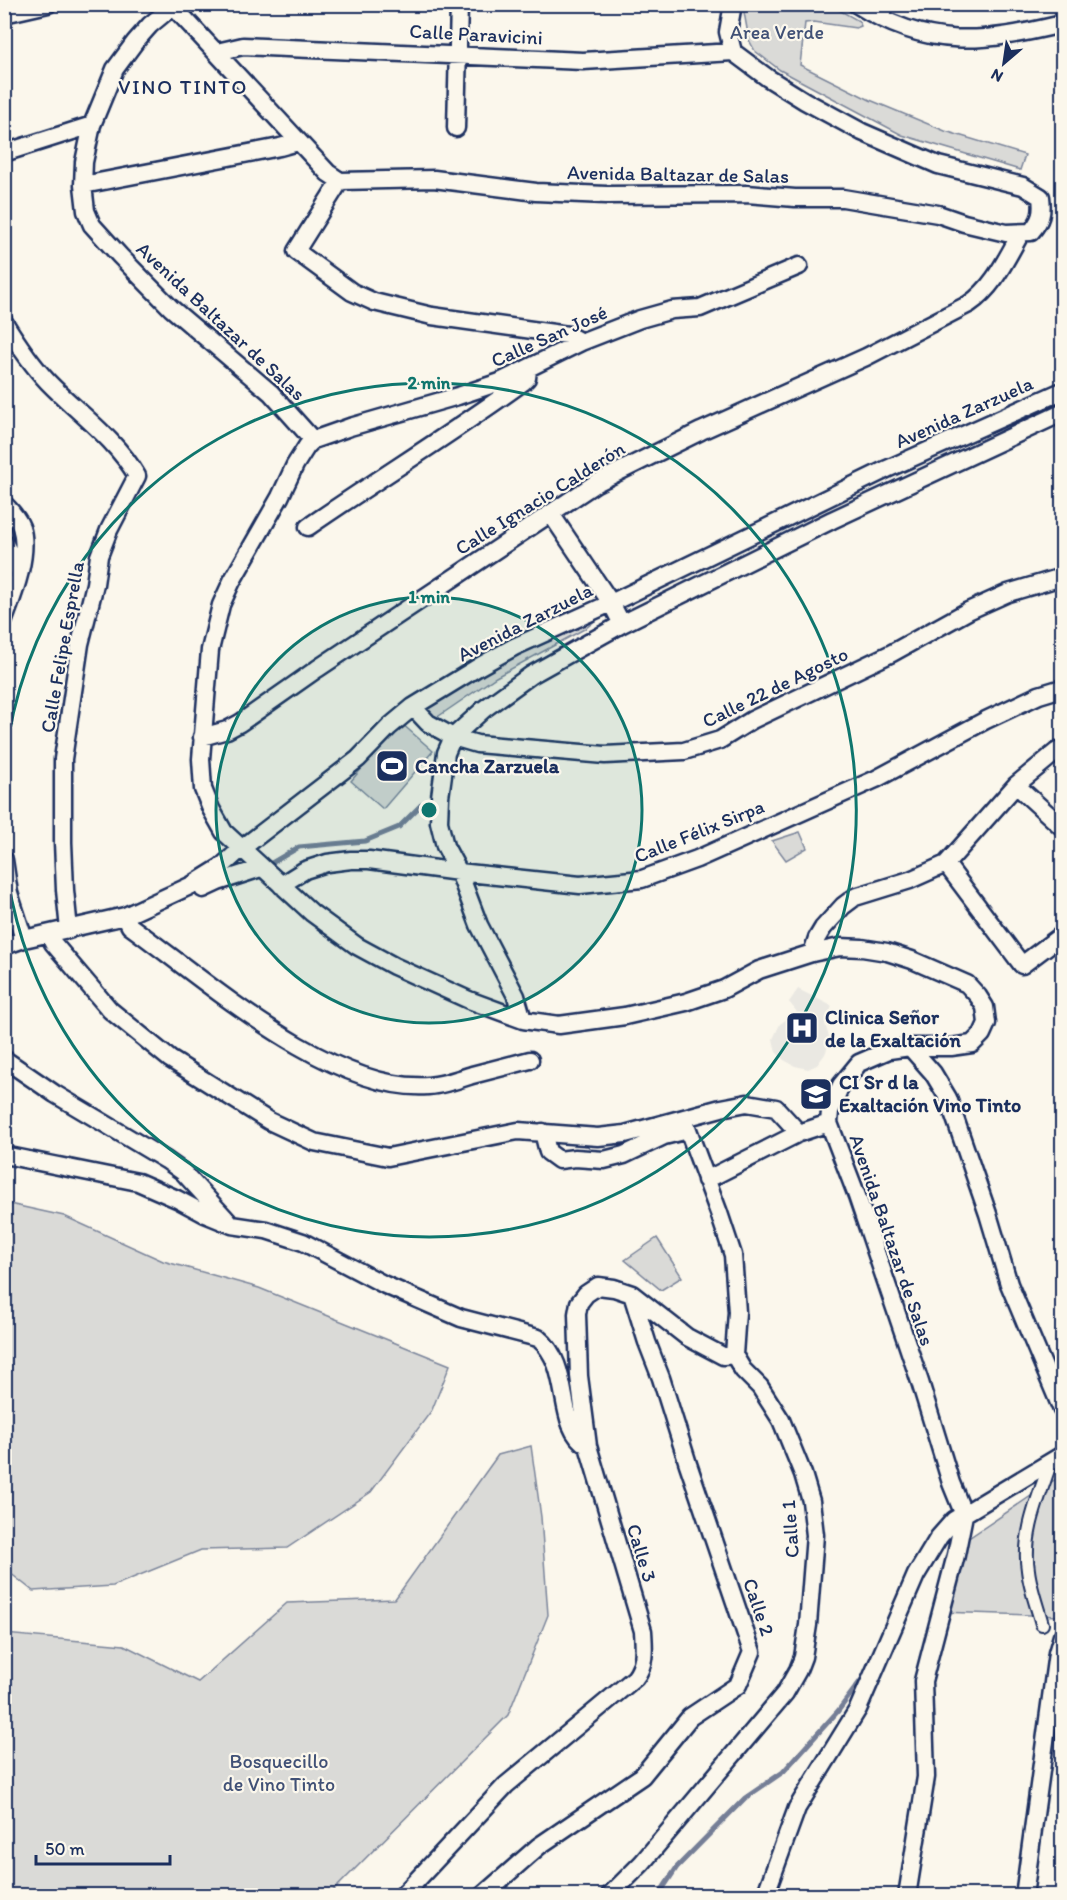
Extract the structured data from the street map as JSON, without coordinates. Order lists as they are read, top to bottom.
{
  "streets": {
    "street": [
      "Calle Paravicini",
      "Avenida Baltazar de Salas",
      "Calle San José",
      "Avenida Zarzuela",
      "Calle Ignacio Calderón",
      "Calle Felipe Esprella",
      "Calle 22 de Agosto",
      "Calle Félix Sirpa",
      "Calle 1",
      "Calle 3",
      "Calle 2"
    ]
  },
  "crossings": [
    ["Calle Paravicini", "Avenida Baltazar de Salas"],
    ["Avenida Baltazar de Salas", "Calle San José"],
    ["Avenida Baltazar de Salas", "Avenida Zarzuela"],
    ["Avenida Baltazar de Salas", "Calle Ignacio Calderón"],
    ["Avenida Baltazar de Salas", "Calle Félix Sirpa"],
    ["Avenida Zarzuela", "Calle Felipe Esprella"],
    ["Avenida Zarzuela", "Calle 22 de Agosto"],
    ["Calle 1", "Calle 3"],
    ["Calle 3", "Calle 2"]
  ],
  "districts": ["VINO TINTO"],
  "parks": ["Area Verde", "Bosquecillo de Vino Tinto"],
  "places": {
    "sports": ["Cancha Zarzuela"],
    "hospital": ["Clinica Señor de la Exaltación"],
    "school or university": ["CI Sr d la Exaltación Vino Tinto"]
  },
  "scale_bar": "50 m",
  "north": "bottom left",
  "rings": ["2 min", "1 min"]
}
